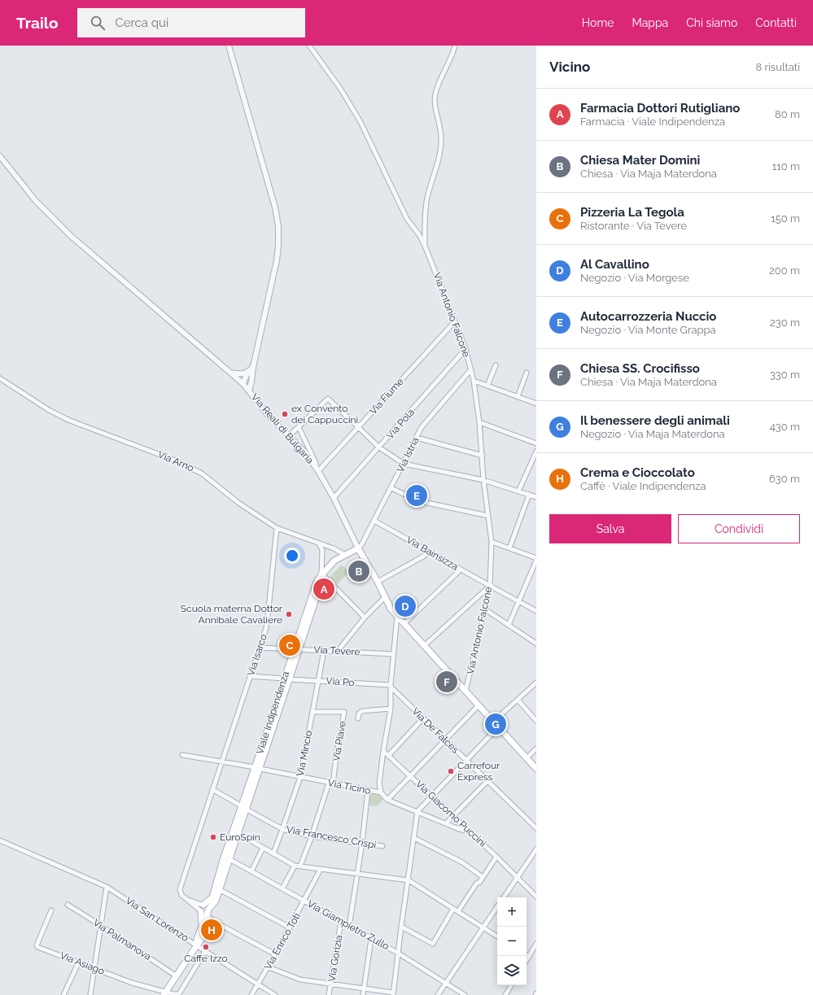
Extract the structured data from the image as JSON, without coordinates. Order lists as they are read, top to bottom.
{
  "streets": {
    "main road": ["Viale Indipendenza"],
    "street": [
      "Via Antonio Falcone",
      "Via Fiume",
      "Via Pola",
      "Via Reali di Bulgaria",
      "Via Istria",
      "Via Arno",
      "Via Bainsizza",
      "Via Tevere",
      "Via Isarco",
      "Via Po",
      "Via De Falces",
      "Via Piave",
      "Via Mincio",
      "Via Ticino",
      "Via Giacomo Puccini",
      "Via Francesco Crispi",
      "Via San Lorenzo",
      "Via Giampietro Zullo",
      "Via Palmanova",
      "Via Enrico Toti",
      "Via Gorizia",
      "Via Asiago"
    ]
  },
  "crossings": [
    ["Via Antonio Falcone", "Via Fiume"],
    ["Via Antonio Falcone", "Via Pola"],
    ["Via Antonio Falcone", "Via Istria"],
    ["Via Antonio Falcone", "Via Bainsizza"],
    ["Via Fiume", "Via Reali di Bulgaria"],
    ["Via Pola", "Via Reali di Bulgaria"],
    ["Via Reali di Bulgaria", "Via Istria"],
    ["Via Reali di Bulgaria", "Viale Indipendenza"],
    ["Via Istria", "Via Bainsizza"],
    ["Via Istria", "Viale Indipendenza"],
    ["Via Arno", "Via Isarco"],
    ["Via Arno", "Viale Indipendenza"],
    ["Via Tevere", "Via Isarco"],
    ["Via Tevere", "Viale Indipendenza"],
    ["Via Tevere", "Via Mincio"],
    ["Via Isarco", "Via Po"],
    ["Via Isarco", "Viale Indipendenza"],
    ["Via Isarco", "Via Ticino"],
    ["Via Isarco", "Via Francesco Crispi"],
    ["Via Po", "Viale Indipendenza"],
    ["Via Po", "Via De Falces"],
    ["Via Po", "Via Mincio"],
    ["Viale Indipendenza", "Via Ticino"],
    ["Viale Indipendenza", "Via Francesco Crispi"],
    ["Viale Indipendenza", "Via San Lorenzo"],
    ["Viale Indipendenza", "Via Giampietro Zullo"],
    ["Viale Indipendenza", "Via Palmanova"],
    ["Viale Indipendenza", "Via Asiago"],
    ["Via Piave", "Via Mincio"],
    ["Via Piave", "Via Ticino"],
    ["Via Mincio", "Via Ticino"],
    ["Via Mincio", "Via Francesco Crispi"],
    ["Via Ticino", "Via Giacomo Puccini"],
    ["Via San Lorenzo", "Via Enrico Toti"],
    ["Via San Lorenzo", "Via Asiago"],
    ["Via Giampietro Zullo", "Via Enrico Toti"],
    ["Via Giampietro Zullo", "Via Gorizia"]
  ],
  "places": [
    "ex Convento dei Cappuccini",
    "Scuola materna Dottor Annibale Cavaliere",
    "Carrefour Express",
    "EuroSpin",
    "Caffè Izzo"
  ],
  "page": {
    "header": "Trailo",
    "search": "Cerca qui",
    "nav": [
      "Home",
      "Mappa",
      "Chi siamo",
      "Contatti"
    ],
    "heading": ["Vicino", "8 risultati"],
    "list": [
      {
        "mark": "A",
        "name": "Farmacia Dottori Rutigliano",
        "note": "Farmacia · Viale Indipendenza",
        "value": "80 m"
      },
      {
        "mark": "B",
        "name": "Chiesa Mater Domini",
        "note": "Chiesa · Via Maja Materdona",
        "value": "110 m"
      },
      {
        "mark": "C",
        "name": "Pizzeria La Tegola",
        "note": "Ristorante · Via Tevere",
        "value": "150 m"
      },
      {
        "mark": "D",
        "name": "Al Cavallino",
        "note": "Negozio · Via Morgese",
        "value": "200 m"
      },
      {
        "mark": "E",
        "name": "Autocarrozzeria Nuccio",
        "note": "Negozio · Via Monte Grappa",
        "value": "230 m"
      },
      {
        "mark": "F",
        "name": "Chiesa SS. Crocifisso",
        "note": "Chiesa · Via Maja Materdona",
        "value": "330 m"
      },
      {
        "mark": "G",
        "name": "Il benessere degli animali",
        "note": "Negozio · Via Maja Materdona",
        "value": "430 m"
      },
      {
        "mark": "H",
        "name": "Crema e Cioccolato",
        "note": "Caffè · Viale Indipendenza",
        "value": "630 m"
      }
    ],
    "pins": [
      "E",
      "B",
      "A",
      "D",
      "C",
      "F",
      "G",
      "H"
    ],
    "buttons": ["Salva", "Condividi"],
    "map_buttons": ["+", "−"]
  }
}
